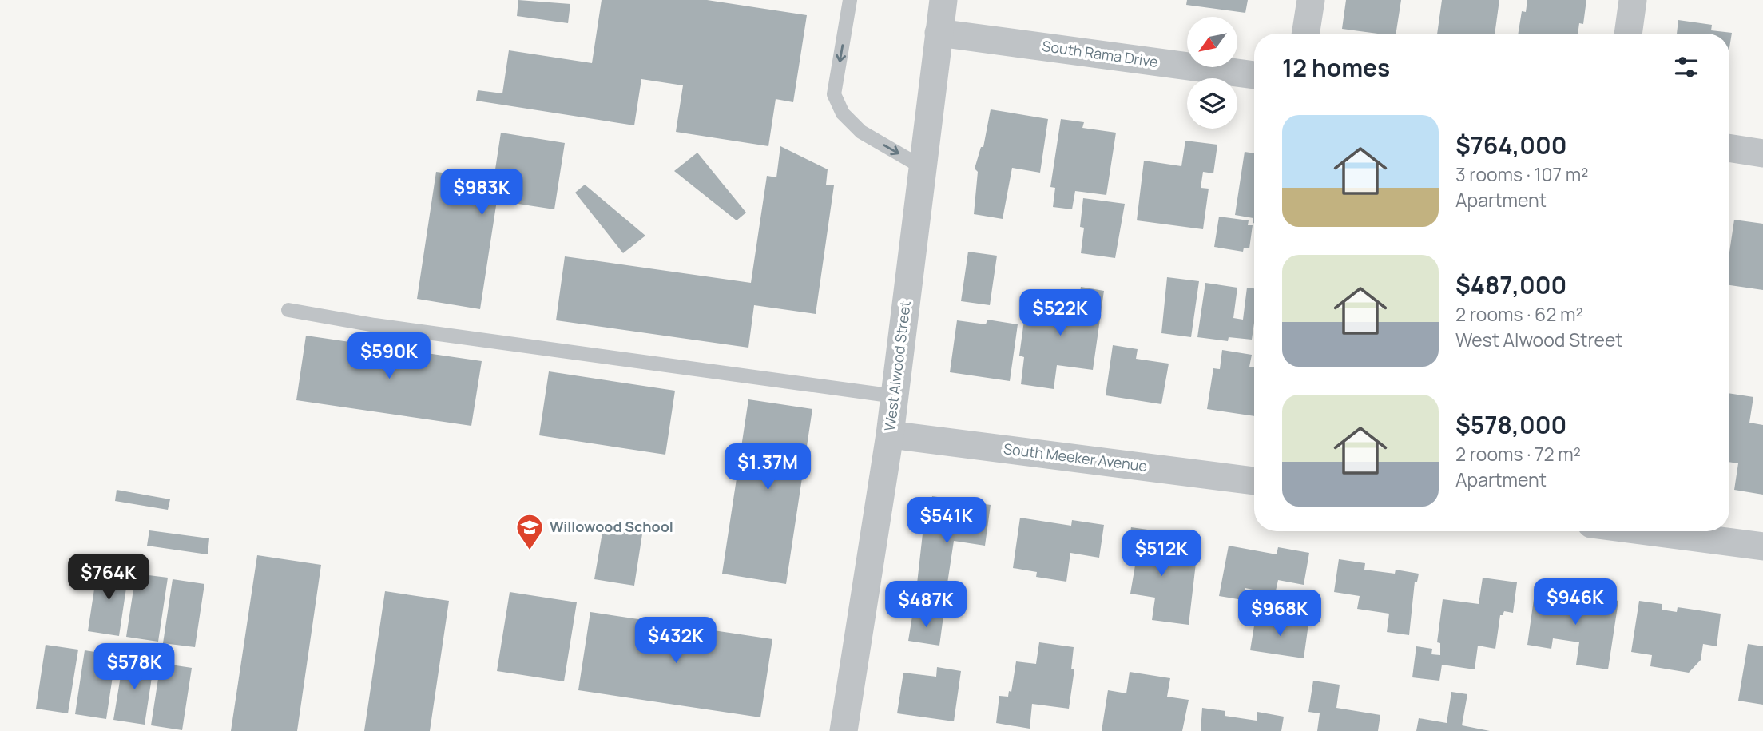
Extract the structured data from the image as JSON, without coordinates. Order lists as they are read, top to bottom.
{
  "streets": {
    "street": ["South Rama Drive", "West Alwood Street", "South Meeker Avenue"]
  },
  "crossings": [
    ["South Rama Drive", "West Alwood Street"],
    ["West Alwood Street", "South Meeker Avenue"]
  ],
  "places": {
    "school or university": ["Willowood School"]
  },
  "north": "bottom left",
  "page": {
    "heading": "12 homes",
    "list": [
      {
        "name": "$764,000",
        "note": "3 rooms · 107 m² · Apartment"
      },
      {
        "name": "$487,000",
        "note": "2 rooms · 62 m² · West Alwood Street"
      },
      {
        "name": "$578,000",
        "note": "2 rooms · 72 m² · Apartment"
      }
    ],
    "price": [
      "$983K",
      "$522K",
      "$590K",
      "$1.37M",
      "$541K",
      "$512K",
      "$764K",
      "$946K",
      "$487K",
      "$968K",
      "$432K",
      "$578K"
    ]
  }
}
